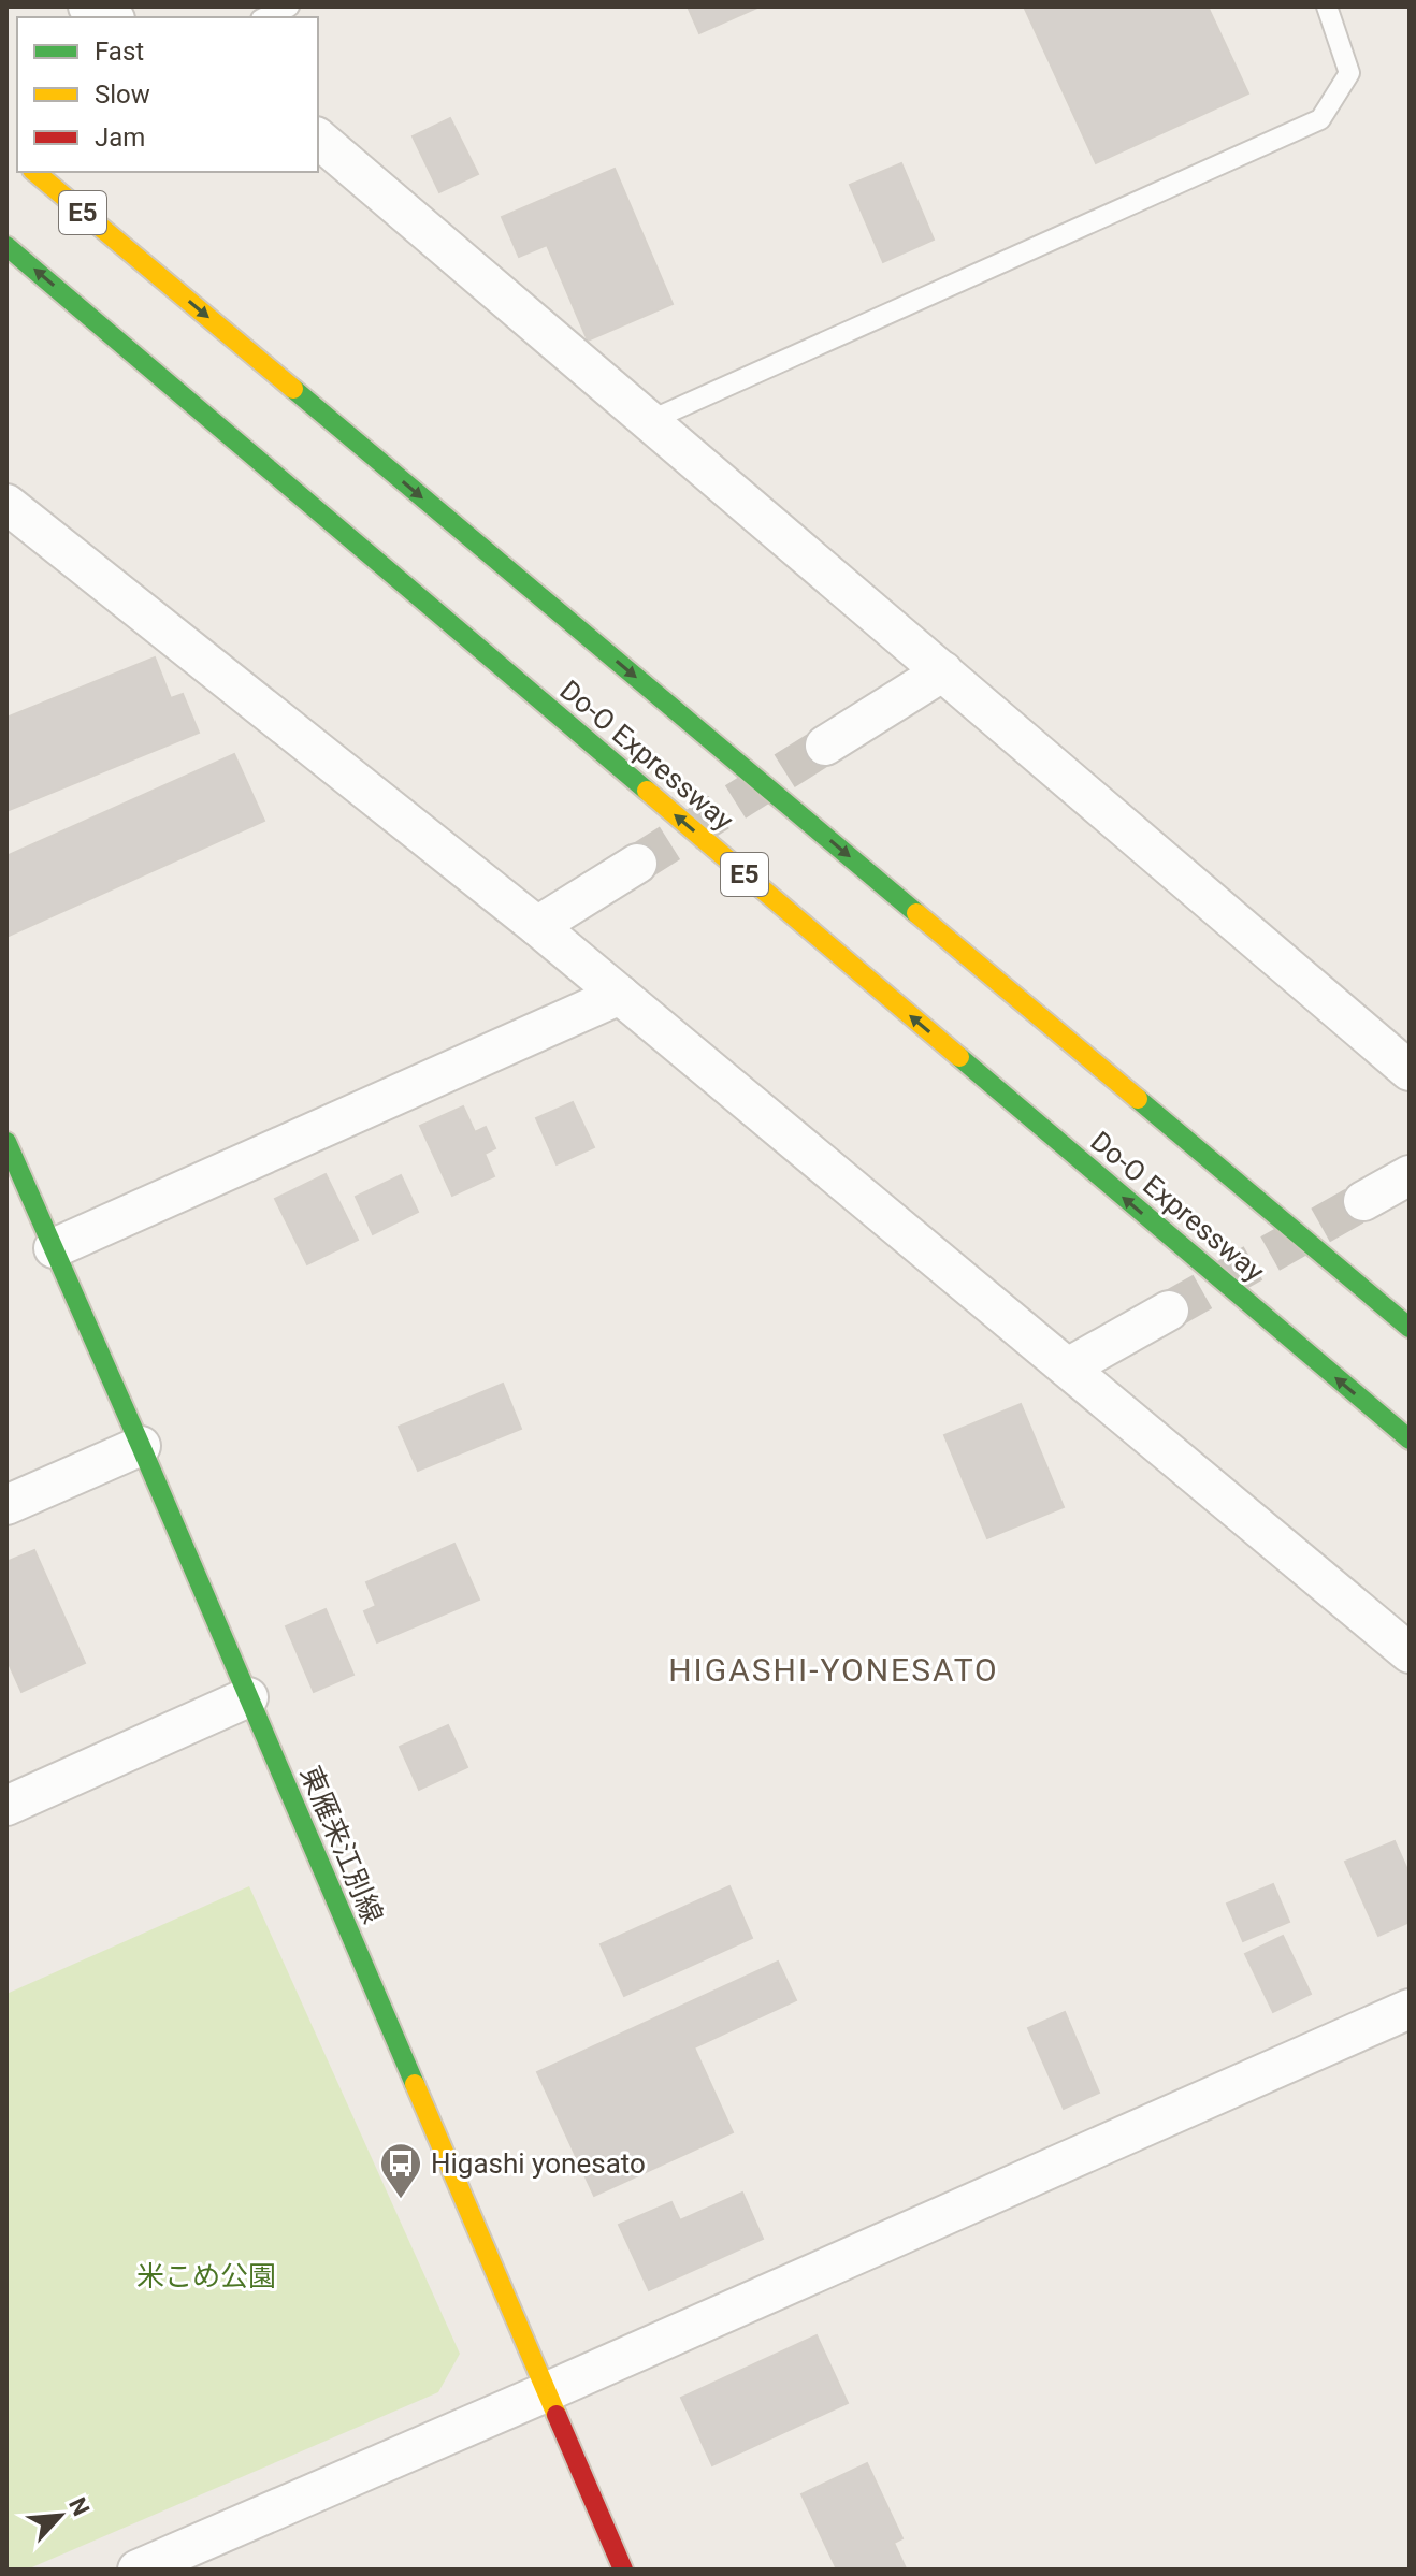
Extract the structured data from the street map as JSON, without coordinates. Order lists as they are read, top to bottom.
{
  "streets": {
    "main road": ["E5", "Do-O Expressway", "東雁来江別線"]
  },
  "districts": ["HIGASHI-YONESATO"],
  "parks": ["米こめ公園"],
  "places": {
    "bus stop": ["Higashi yonesato"]
  },
  "legend": ["Fast", "Slow", "Jam"],
  "north": "top right"
}
